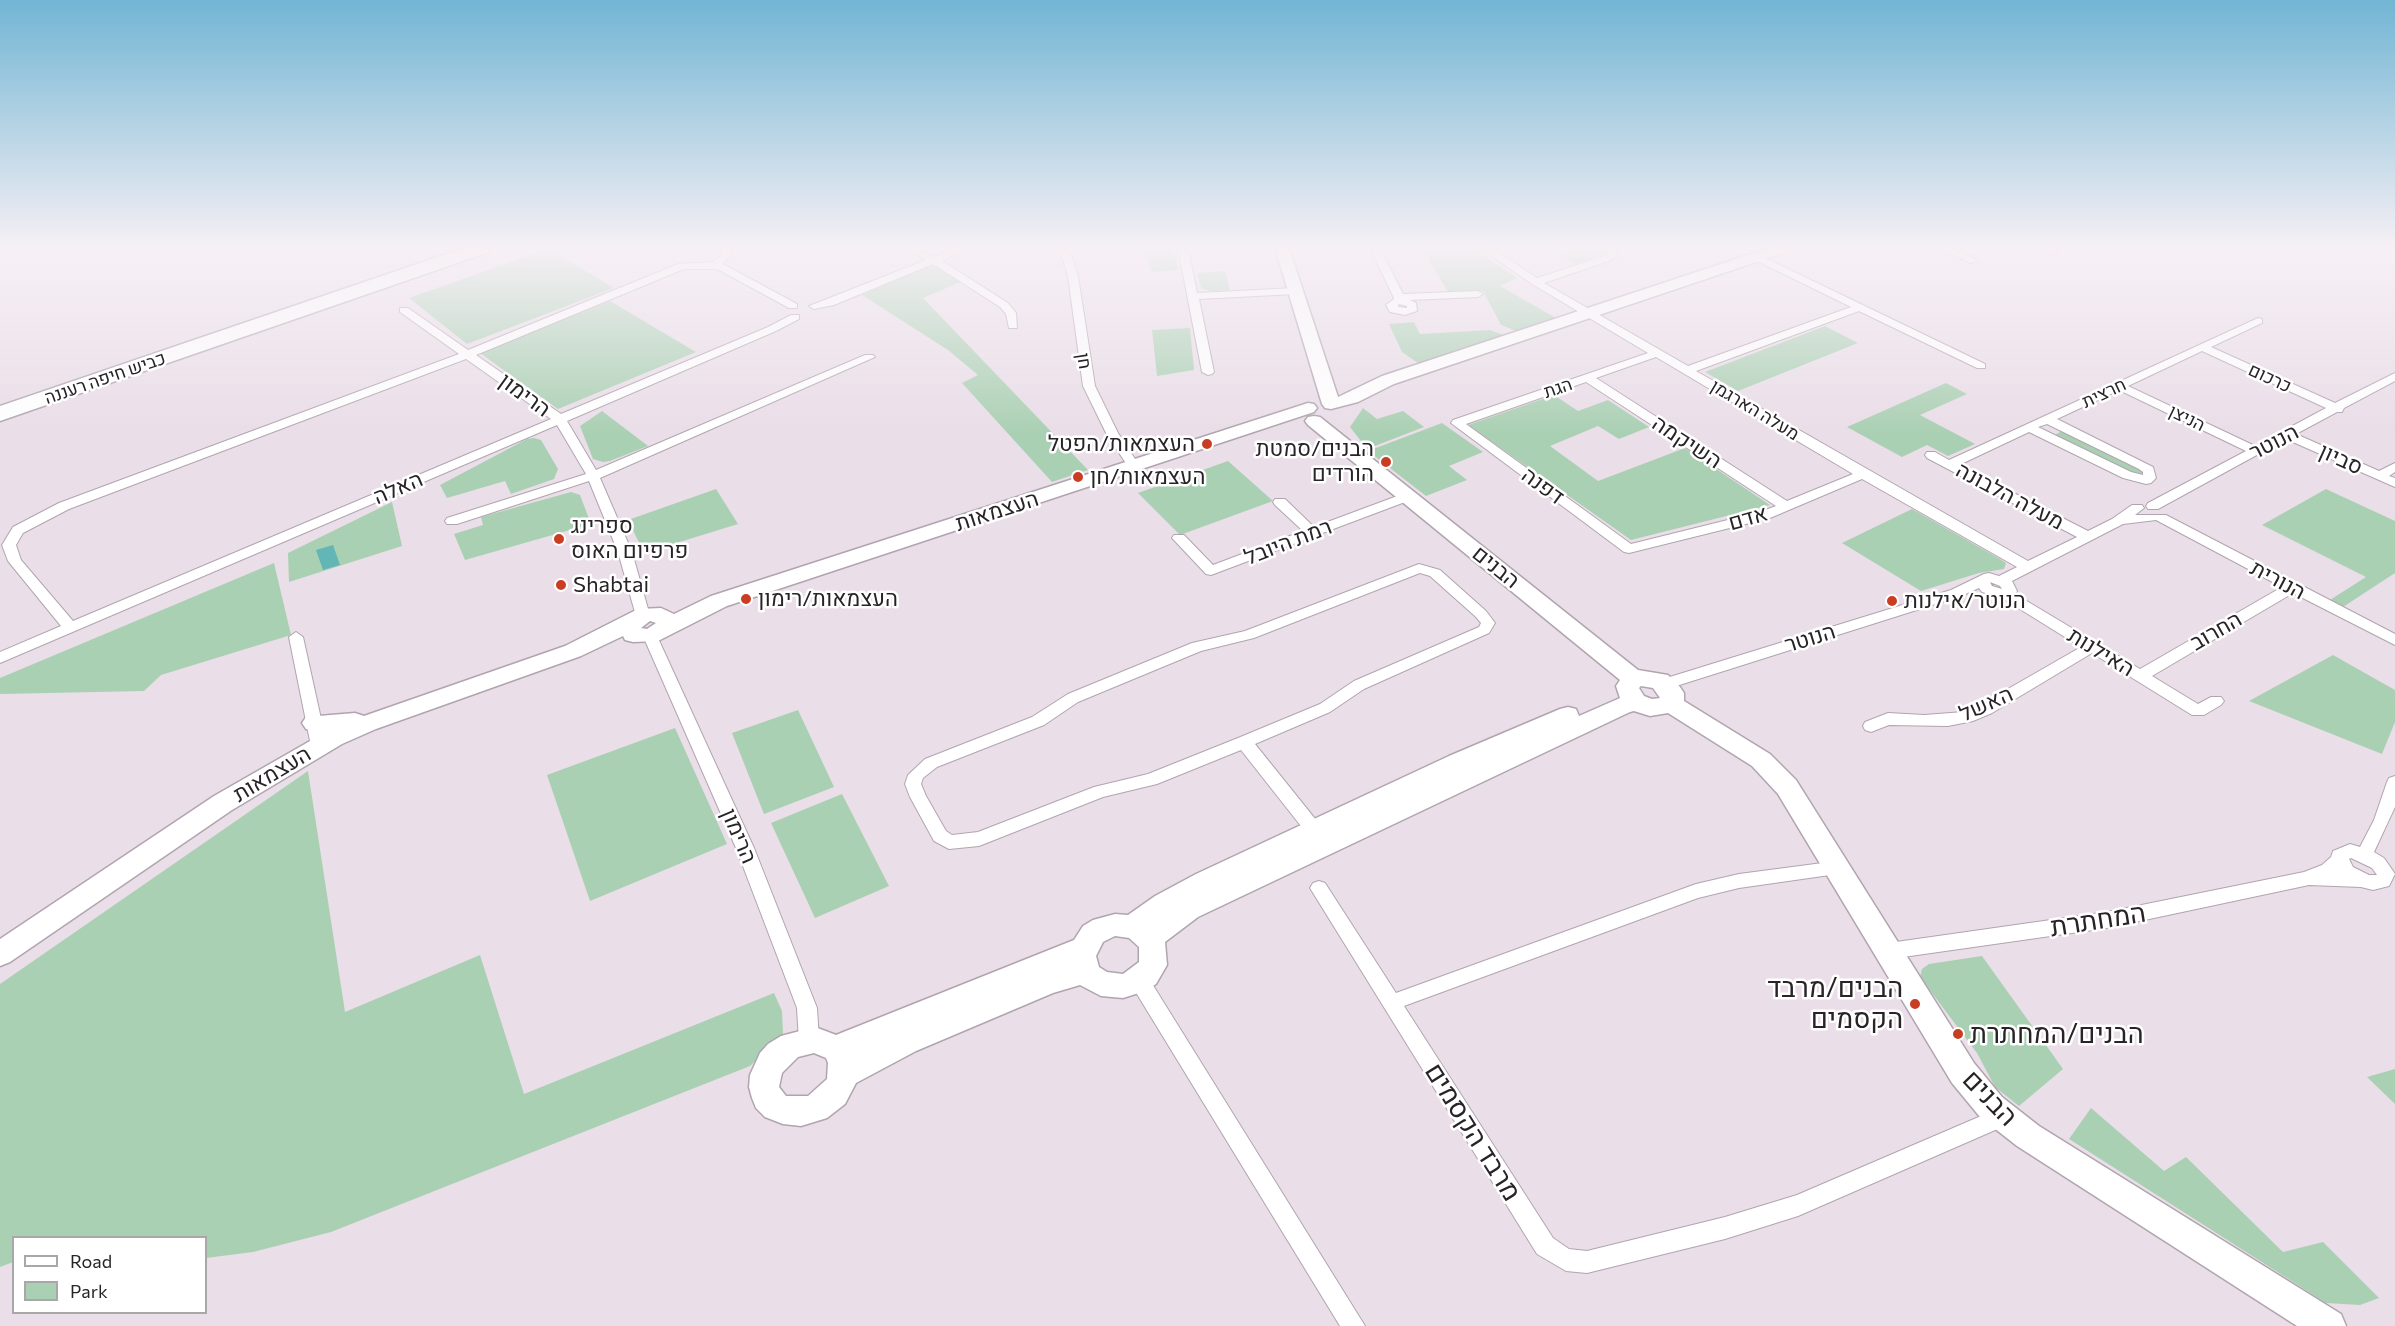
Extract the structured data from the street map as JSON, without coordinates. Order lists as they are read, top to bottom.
{
  "streets": {
    "highway": ["כביש חיפה רעננה"],
    "street": [
      "חן",
      "כרכום",
      "הגת",
      "חרצית",
      "הרימון",
      "מעלה הארגמן",
      "הניצן",
      "השיקמה",
      "הנוטר",
      "סביון",
      "דפנה",
      "האלה",
      "מעלה הלבונה",
      "העצמאות",
      "אדם",
      "רמת היובל",
      "הבנים",
      "הנורית",
      "החרוב",
      "האילנות",
      "האשל",
      "המחתרת",
      "מרבד הקסמים"
    ]
  },
  "crossings": [
    ["חן", "העצמאות"],
    ["כרכום", "חרצית"],
    ["כרכום", "הנוטר"],
    ["הגת", "מעלה הארגמן"],
    ["הגת", "השיקמה"],
    ["הגת", "דפנה"],
    ["חרצית", "הניצן"],
    ["חרצית", "מעלה הלבונה"],
    ["הרימון", "האלה"],
    ["הרימון", "העצמאות"],
    ["מעלה הארגמן", "הנוטר"],
    ["מעלה הארגמן", "אדם"],
    ["הניצן", "הנוטר"],
    ["השיקמה", "אדם"],
    ["הנוטר", "סביון"],
    ["הנוטר", "מעלה הלבונה"],
    ["הנוטר", "הבנים"],
    ["הנוטר", "הנורית"],
    ["הנוטר", "האילנות"],
    ["דפנה", "אדם"],
    ["העצמאות", "הבנים"],
    ["רמת היובל", "הבנים"],
    ["הבנים", "המחתרת"],
    ["הבנים", "מרבד הקסמים"],
    ["הנורית", "החרוב"],
    ["החרוב", "האילנות"],
    ["האילנות", "האשל"]
  ],
  "places": [
    "העצמאות/הפטל",
    "הבנים/סמטת הורדים",
    "העצמאות/חן",
    "ספרינג פרפיום האוס",
    "Shabtai",
    "העצמאות/רימון",
    "הנוטר/אילנות",
    "הבנים/מרבד הקסמים",
    "הבנים/המחתרת"
  ],
  "legend": ["Road", "Park"]
}
